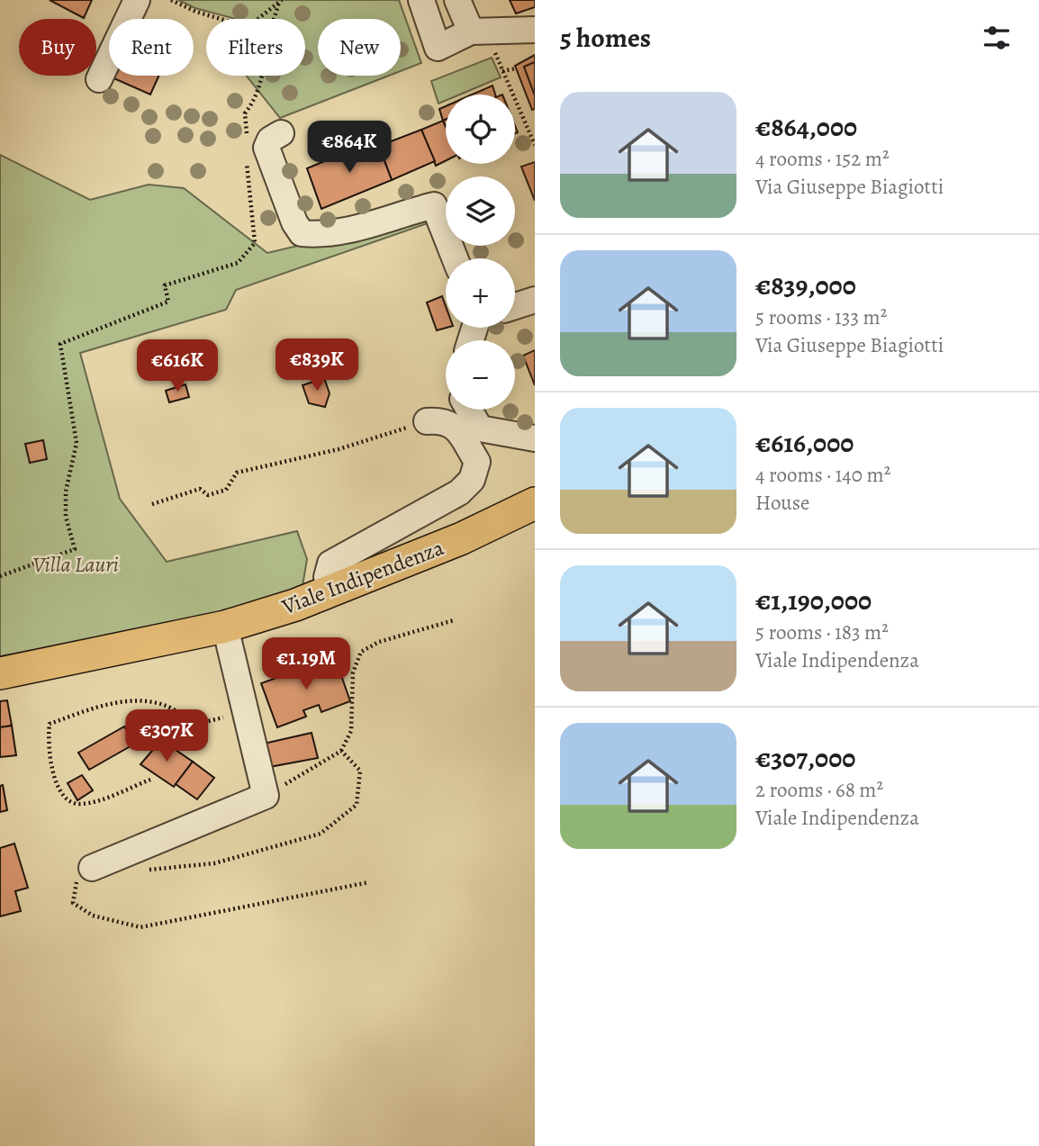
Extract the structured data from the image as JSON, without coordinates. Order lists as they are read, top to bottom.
{
  "streets": {
    "main road": ["Viale Indipendenza"]
  },
  "parks": ["Villa Lauri"],
  "page": {
    "heading": "5 homes",
    "chip": [
      "Buy",
      "Rent",
      "Filters",
      "New"
    ],
    "list": [
      {
        "name": "€864,000",
        "note": "4 rooms · 152 m² · Via Giuseppe Biagiotti"
      },
      {
        "name": "€839,000",
        "note": "5 rooms · 133 m² · Via Giuseppe Biagiotti"
      },
      {
        "name": "€616,000",
        "note": "4 rooms · 140 m² · House"
      },
      {
        "name": "€1,190,000",
        "note": "5 rooms · 183 m² · Viale Indipendenza"
      },
      {
        "name": "€307,000",
        "note": "2 rooms · 68 m² · Viale Indipendenza"
      }
    ],
    "map_buttons": ["+", "−"],
    "price": [
      "€864K",
      "€839K",
      "€616K",
      "€1.19M",
      "€307K"
    ]
  }
}
